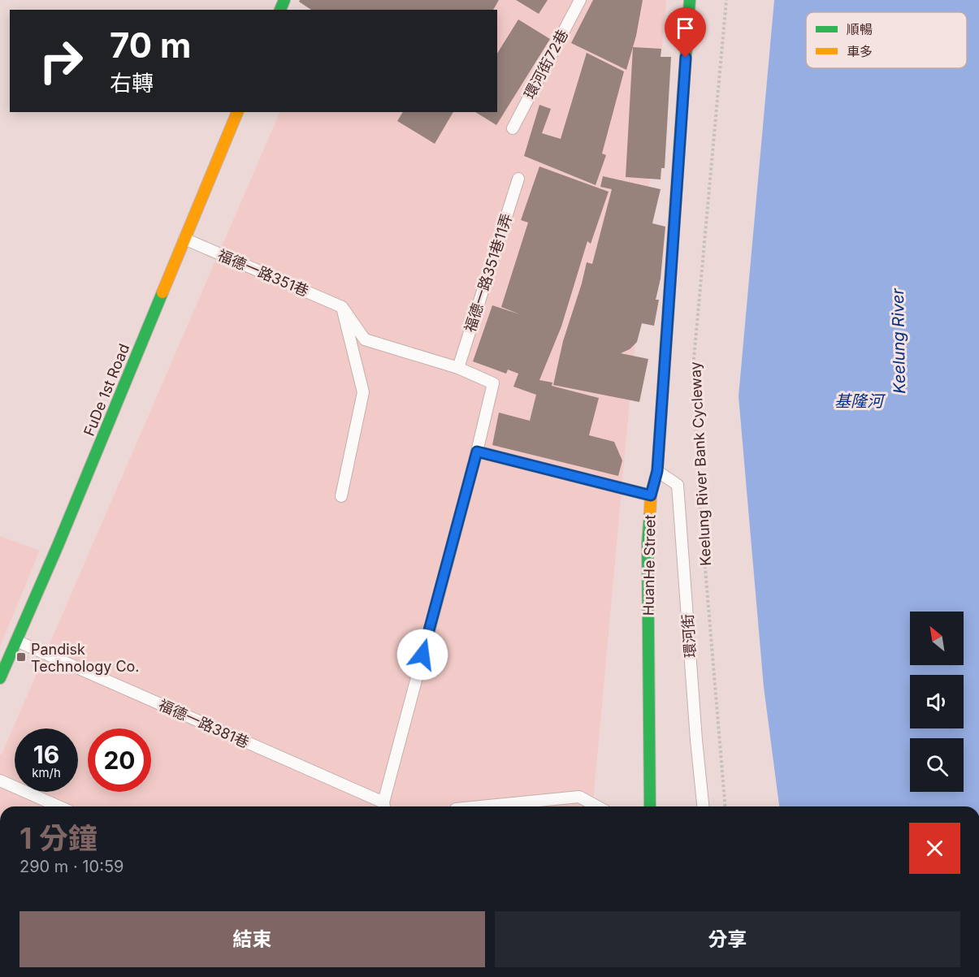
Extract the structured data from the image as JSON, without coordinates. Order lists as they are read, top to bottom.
{
  "streets": {
    "street": ["FuDe 1st Road", "HuanHe Street"],
    "lane": [
      "環河街72巷",
      "福德一路351巷",
      "福德一路351巷11弄",
      "環河街",
      "福德一路381巷"
    ],
    "path": ["Keelung River Bank Cycleway"]
  },
  "crossings": [
    ["福德一路351巷", "FuDe 1st Road"],
    ["FuDe 1st Road", "福德一路381巷"],
    ["HuanHe Street", "環河街"]
  ],
  "water": ["Keelung River", "基隆河"],
  "places": {
    "transit": ["Pandisk Technology Co."]
  },
  "legend": ["順暢", "車多"],
  "north": "top left",
  "page": {
    "turn": ["70 m", "右轉"],
    "speed": "16 km/h",
    "limit": "20",
    "heading": ["1 分鐘", "290 m · 10:59"],
    "buttons": ["結束", "分享"]
  }
}
